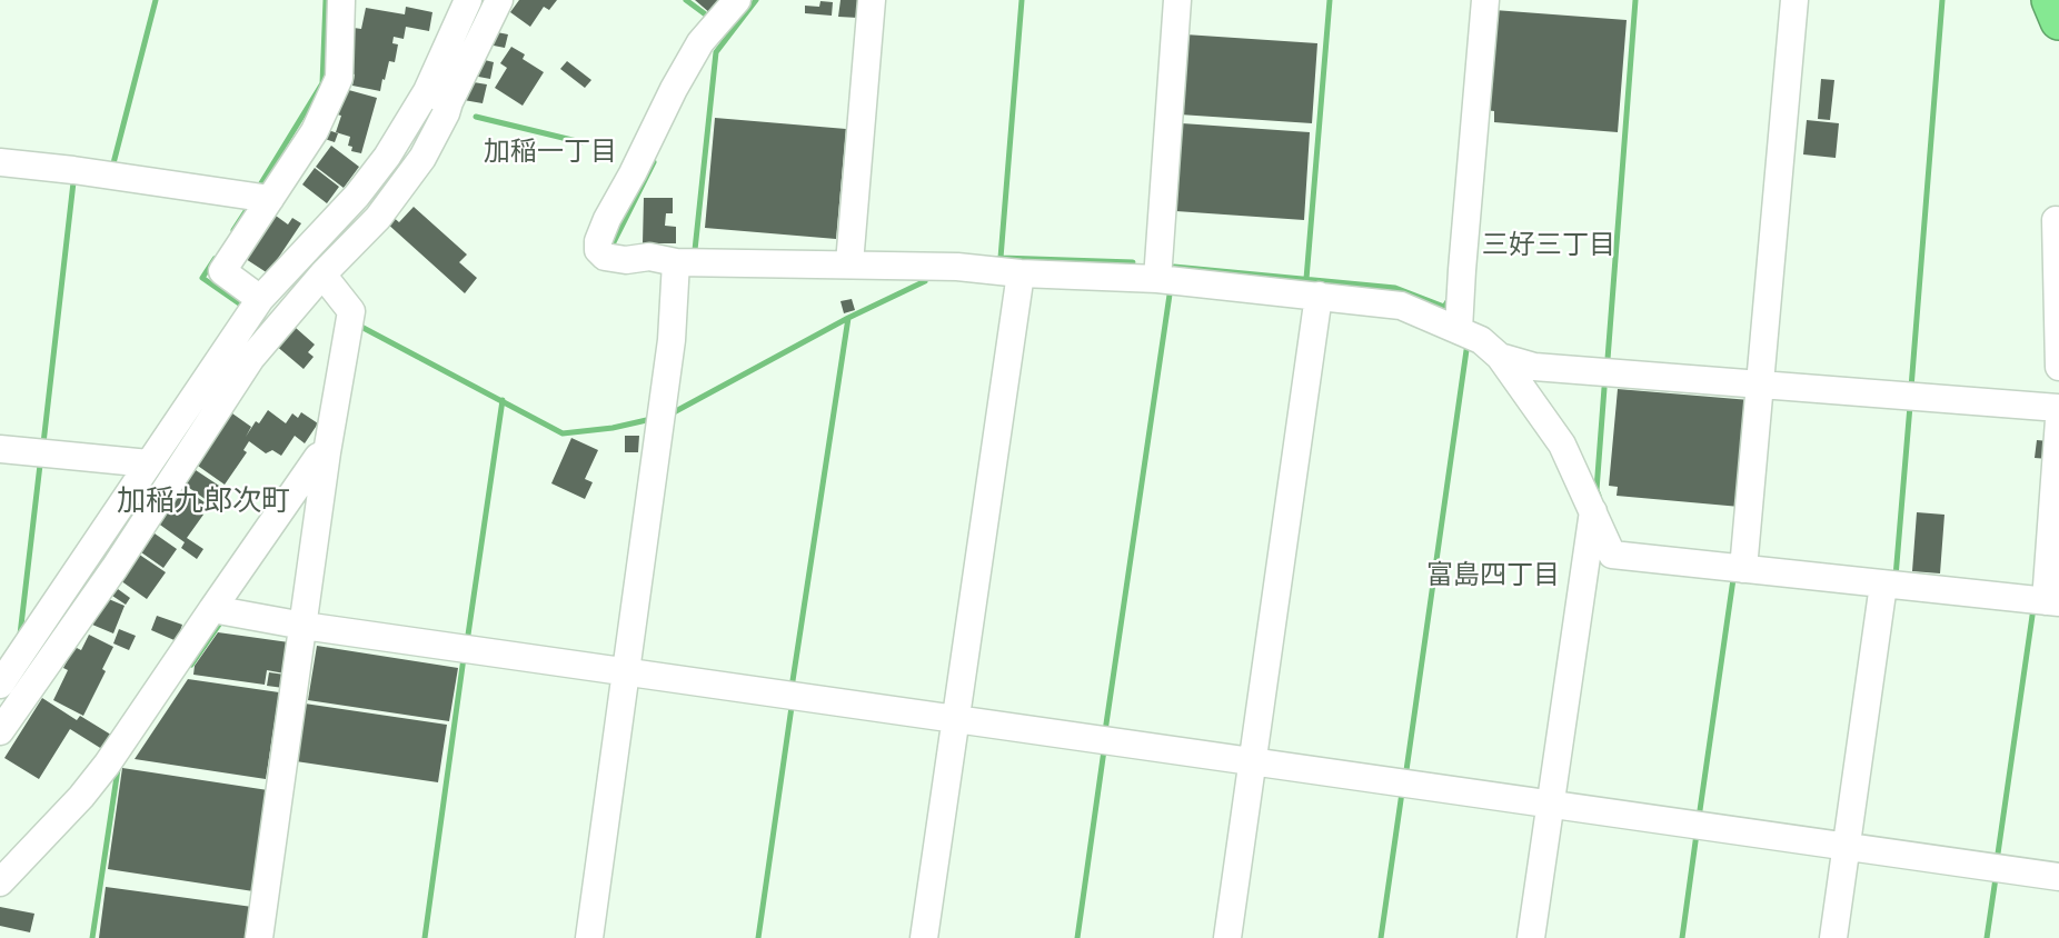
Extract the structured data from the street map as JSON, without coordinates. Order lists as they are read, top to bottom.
{
  "districts": [
    "加稲一丁目",
    "三好三丁目",
    "加稲九郎次町",
    "富島四丁目"
  ]
}
